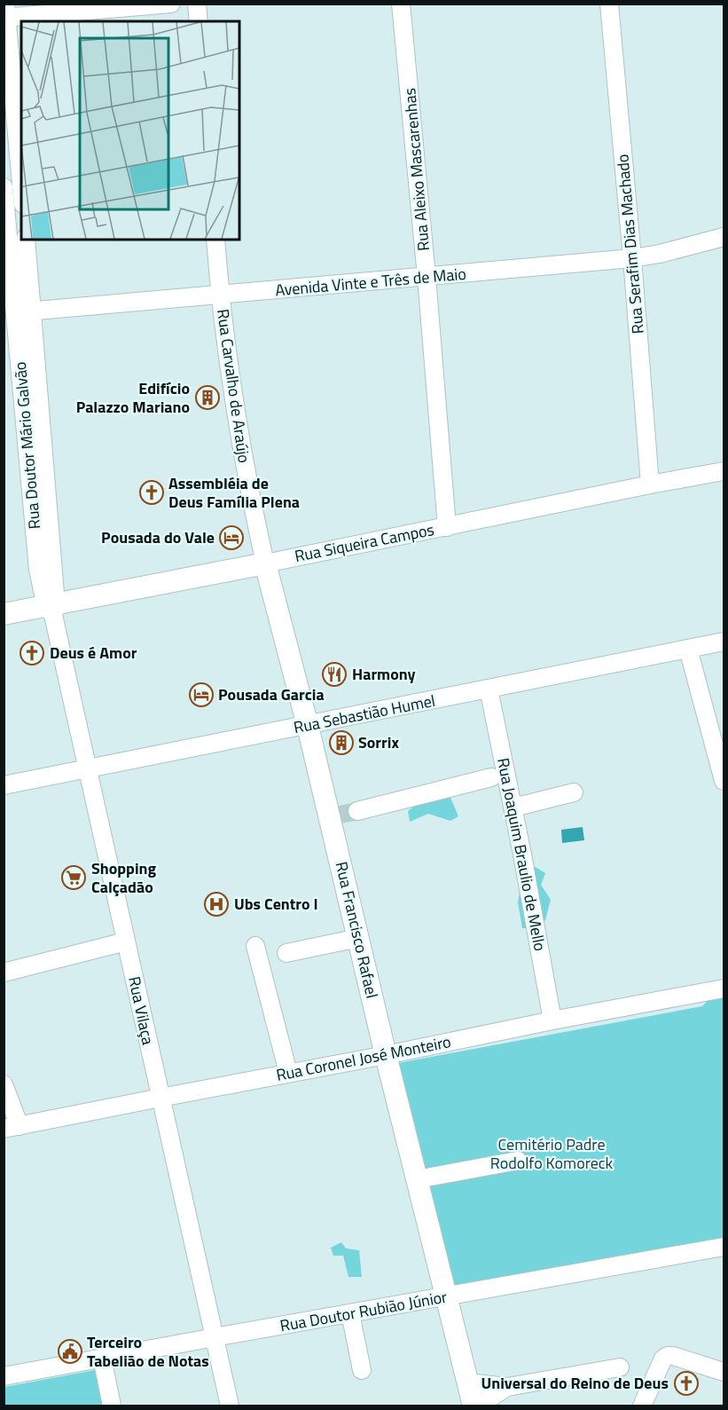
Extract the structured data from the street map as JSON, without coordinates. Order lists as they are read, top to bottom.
{
  "streets": {
    "main road": ["Rua Siqueira Campos", "Rua Francisco Rafael"],
    "street": [
      "Rua Aleixo Mascarenhas",
      "Rua Serafim Dias Machado",
      "Avenida Vinte e Três de Maio",
      "Rua Carvalho de Araújo",
      "Rua Doutor Mário Galvão",
      "Rua Sebastião Humel",
      "Rua Joaquim Braulio de Mello",
      "Rua Vilaça",
      "Rua Coronel José Monteiro",
      "Rua Doutor Rubião Júnior"
    ]
  },
  "crossings": [
    ["Rua Aleixo Mascarenhas", "Avenida Vinte e Três de Maio"],
    ["Rua Aleixo Mascarenhas", "Rua Siqueira Campos"],
    ["Rua Serafim Dias Machado", "Avenida Vinte e Três de Maio"],
    ["Rua Serafim Dias Machado", "Rua Siqueira Campos"],
    ["Avenida Vinte e Três de Maio", "Rua Carvalho de Araújo"],
    ["Avenida Vinte e Três de Maio", "Rua Doutor Mário Galvão"],
    ["Rua Carvalho de Araújo", "Rua Siqueira Campos"],
    ["Rua Carvalho de Araújo", "Rua Francisco Rafael"],
    ["Rua Doutor Mário Galvão", "Rua Siqueira Campos"],
    ["Rua Doutor Mário Galvão", "Rua Vilaça"],
    ["Rua Siqueira Campos", "Rua Francisco Rafael"],
    ["Rua Siqueira Campos", "Rua Vilaça"],
    ["Rua Sebastião Humel", "Rua Joaquim Braulio de Mello"],
    ["Rua Sebastião Humel", "Rua Francisco Rafael"],
    ["Rua Sebastião Humel", "Rua Vilaça"],
    ["Rua Joaquim Braulio de Mello", "Rua Coronel José Monteiro"],
    ["Rua Francisco Rafael", "Rua Coronel José Monteiro"],
    ["Rua Francisco Rafael", "Rua Doutor Rubião Júnior"],
    ["Rua Vilaça", "Rua Coronel José Monteiro"],
    ["Rua Vilaça", "Rua Doutor Rubião Júnior"]
  ],
  "parks": ["Cemitério Padre Rodolfo Komoreck"],
  "places": {
    "building": ["Edifício Palazzo Mariano", "Sorrix"],
    "church": ["Assembléia de Deus Família Plena", "Deus é Amor", "Universal do Reino de Deus"],
    "hotel": ["Pousada do Vale", "Pousada Garcia"],
    "restaurant": ["Harmony"],
    "supermarket": ["Shopping Calçadão"],
    "hospital": ["Ubs Centro I"],
    "public building": ["Terceiro Tabelião de Notas"]
  }
}
